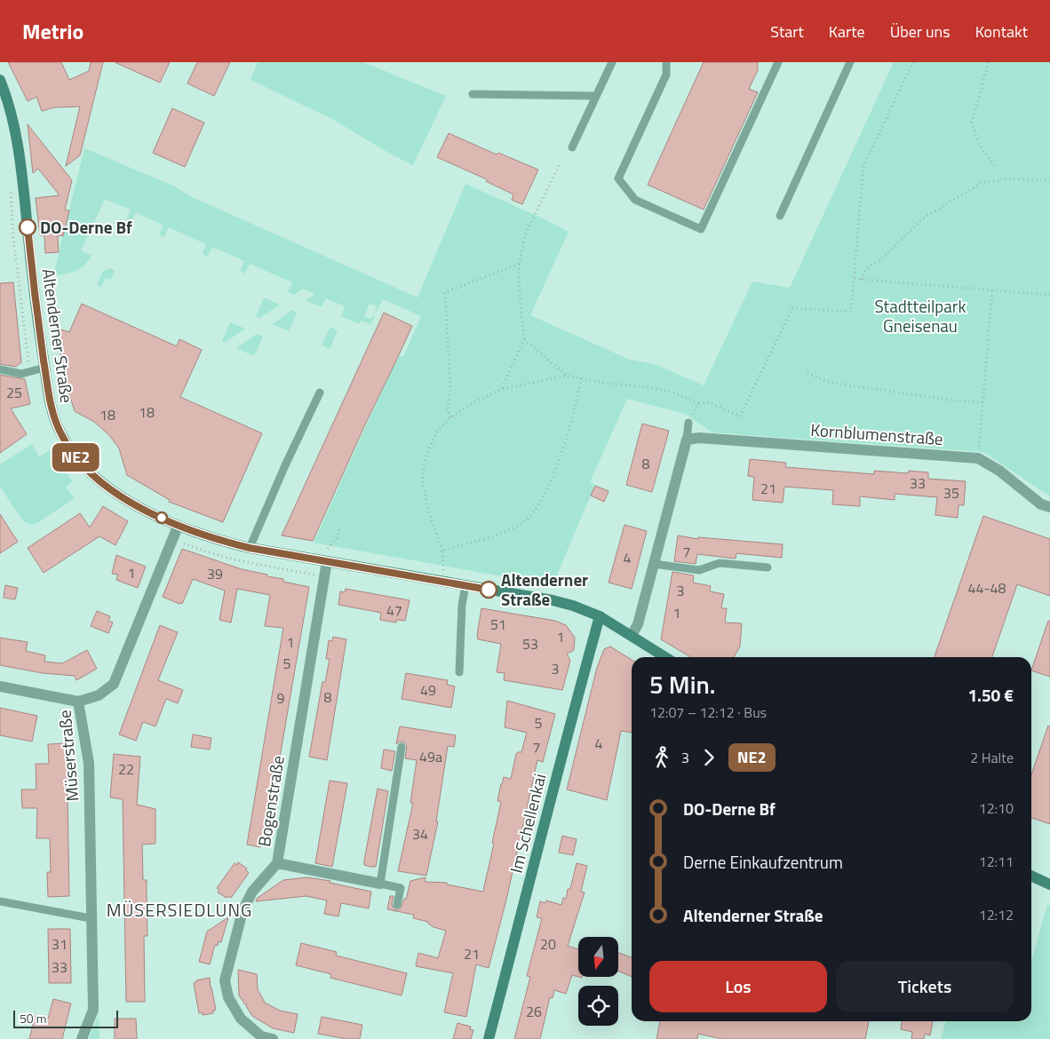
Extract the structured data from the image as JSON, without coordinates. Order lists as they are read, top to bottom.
{
  "streets": {
    "main road": ["Altenderner Straße", "Im Schellenkai"],
    "street": ["Kornblumenstraße", "Müserstraße", "Bogenstraße"]
  },
  "crossings": [
    ["Altenderner Straße", "Müserstraße"],
    ["Altenderner Straße", "Bogenstraße"],
    ["Altenderner Straße", "Im Schellenkai"]
  ],
  "districts": ["MÜSERSIEDLUNG"],
  "parks": ["Stadtteilpark Gneisenau"],
  "places": ["DO-Derne Bf", "Altenderner Straße"],
  "lines": ["bus line NE2"],
  "house_numbers": [
    "25",
    "18",
    "18",
    "8",
    "33",
    "21",
    "35",
    "7",
    "4",
    "1",
    "39",
    "44-48",
    "3",
    "47",
    "1",
    "51",
    "1",
    "1",
    "53",
    "5",
    "3",
    "49",
    "8",
    "9",
    "5",
    "4",
    "7",
    "49a",
    "22",
    "34",
    "31",
    "20",
    "21",
    "33",
    "26"
  ],
  "scale_bar": "50 m",
  "north": "bottom",
  "page": {
    "header": "Metrio",
    "nav": [
      "Start",
      "Karte",
      "Über uns",
      "Kontakt"
    ],
    "on_map": "NE2",
    "heading": ["5 Min.", "12:07 – 12:12 · Bus", "1.50 €"],
    "legs": ["3", "NE2", "2 Halte"],
    "list": [
      {
        "name": "DO-Derne Bf",
        "value": "12:10"
      },
      {
        "name": "Derne Einkaufzentrum",
        "value": "12:11"
      },
      {
        "name": "Altenderner Straße",
        "value": "12:12"
      }
    ],
    "buttons": ["Los", "Tickets"],
    "scale": "50 m"
  }
}
